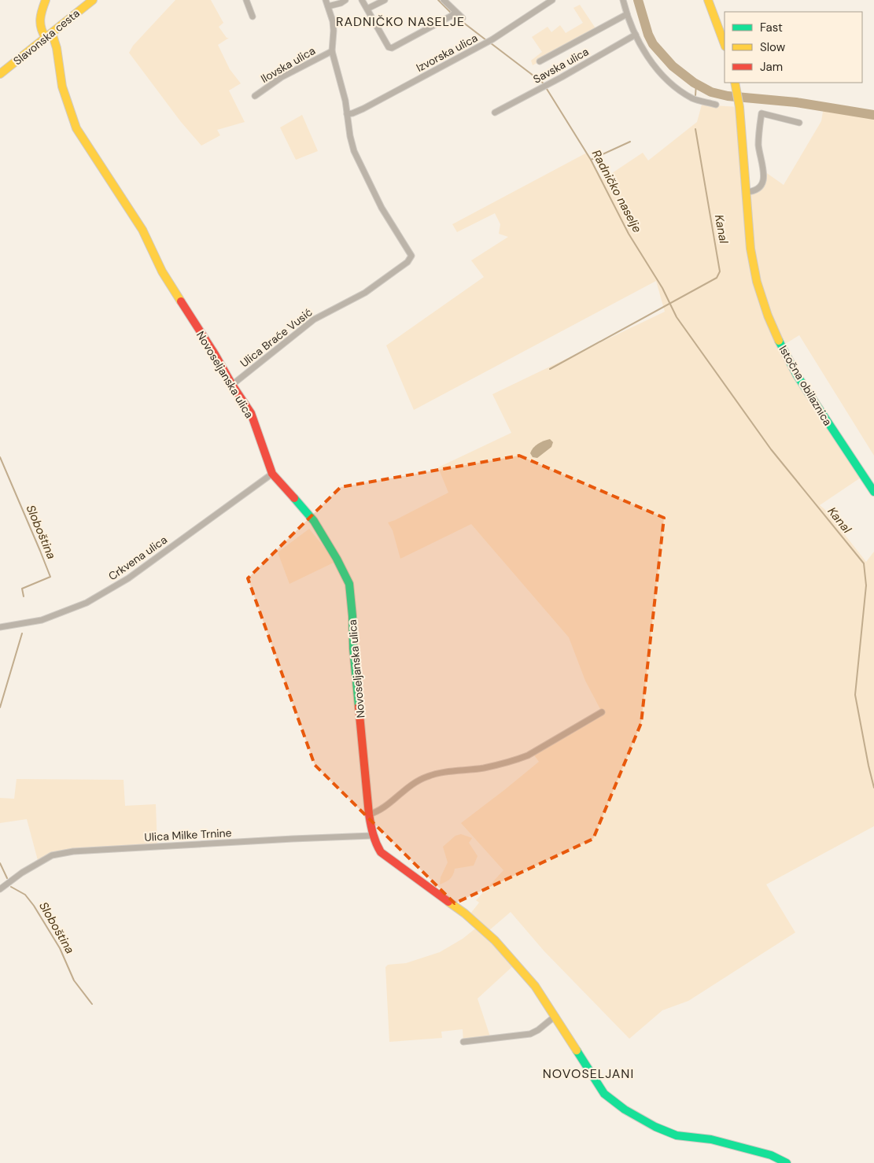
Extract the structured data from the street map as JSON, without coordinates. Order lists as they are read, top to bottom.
{
  "streets": {
    "main road": ["Slavonska cesta", "Novoseljanska ulica", "Istočna obilaznica"],
    "street": [
      "Izvorska ulica",
      "Ilovska ulica",
      "Savska ulica",
      "Ulica Braće Vusić",
      "Crkvena ulica",
      "Ulica Milke Trnine"
    ]
  },
  "crossings": [
    ["Slavonska cesta", "Novoseljanska ulica"],
    ["Izvorska ulica", "Ulica Braće Vusić"],
    ["Ulica Braće Vusić", "Novoseljanska ulica"],
    ["Novoseljanska ulica", "Crkvena ulica"],
    ["Novoseljanska ulica", "Ulica Milke Trnine"]
  ],
  "districts": ["RADNIČKO NASELJE", "NOVOSELJANI"],
  "water": ["Radničko naselje", "Kanal", "Sloboština"],
  "legend": ["Fast", "Slow", "Jam"]
}
